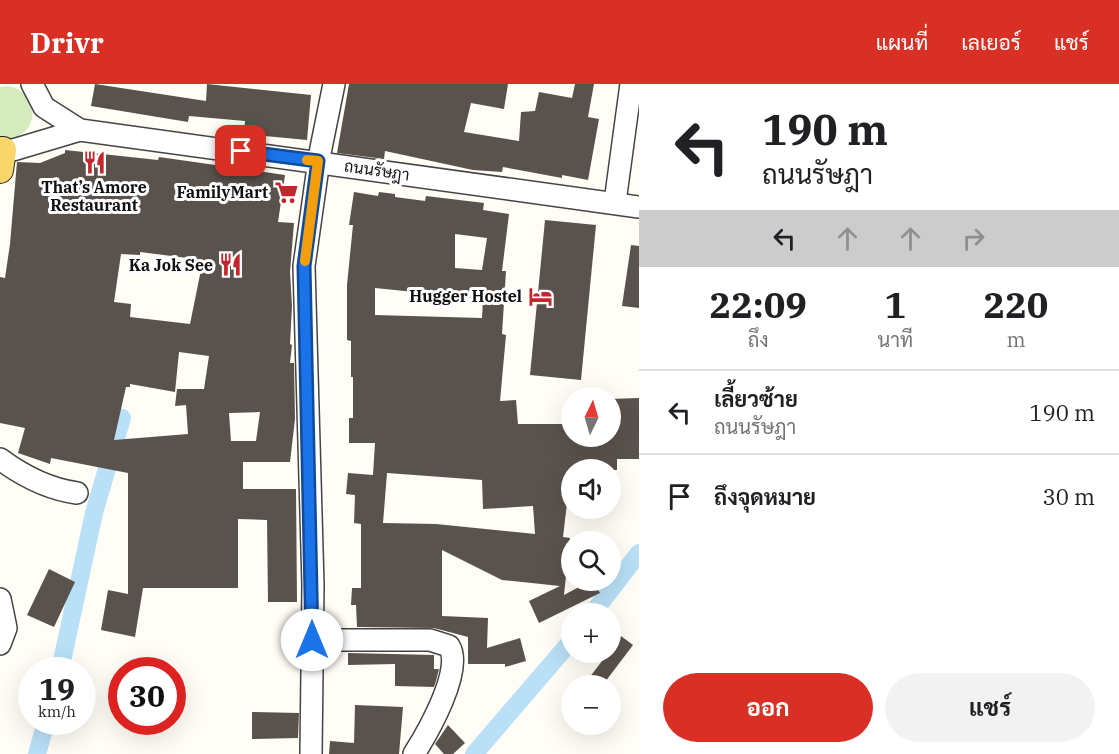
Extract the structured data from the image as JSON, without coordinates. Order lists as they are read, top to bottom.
{
  "streets": {
    "street": ["ถนนรัษฎา"]
  },
  "places": {
    "restaurant": ["That’s Amore Restaurant", "Ka Jok See"],
    "supermarket": ["FamilyMart"],
    "hotel": ["Hugger Hostel"]
  },
  "north": "top",
  "page": {
    "header": "Drivr",
    "nav": ["แผนที่", "เลเยอร์", "แชร์"],
    "turn": ["190 m", "ถนนรัษฎา"],
    "eta": [
      "22:09",
      "ถึง",
      "1",
      "นาที",
      "220",
      "m"
    ],
    "list": [
      {
        "name": "เลี้ยวซ้าย",
        "note": "ถนนรัษฎา",
        "value": "190 m"
      },
      {
        "name": "ถึงจุดหมาย",
        "value": "30 m"
      }
    ],
    "map_buttons": ["+", "−"],
    "speed": "19 km/h",
    "limit": "30",
    "buttons": ["ออก", "แชร์"]
  }
}
